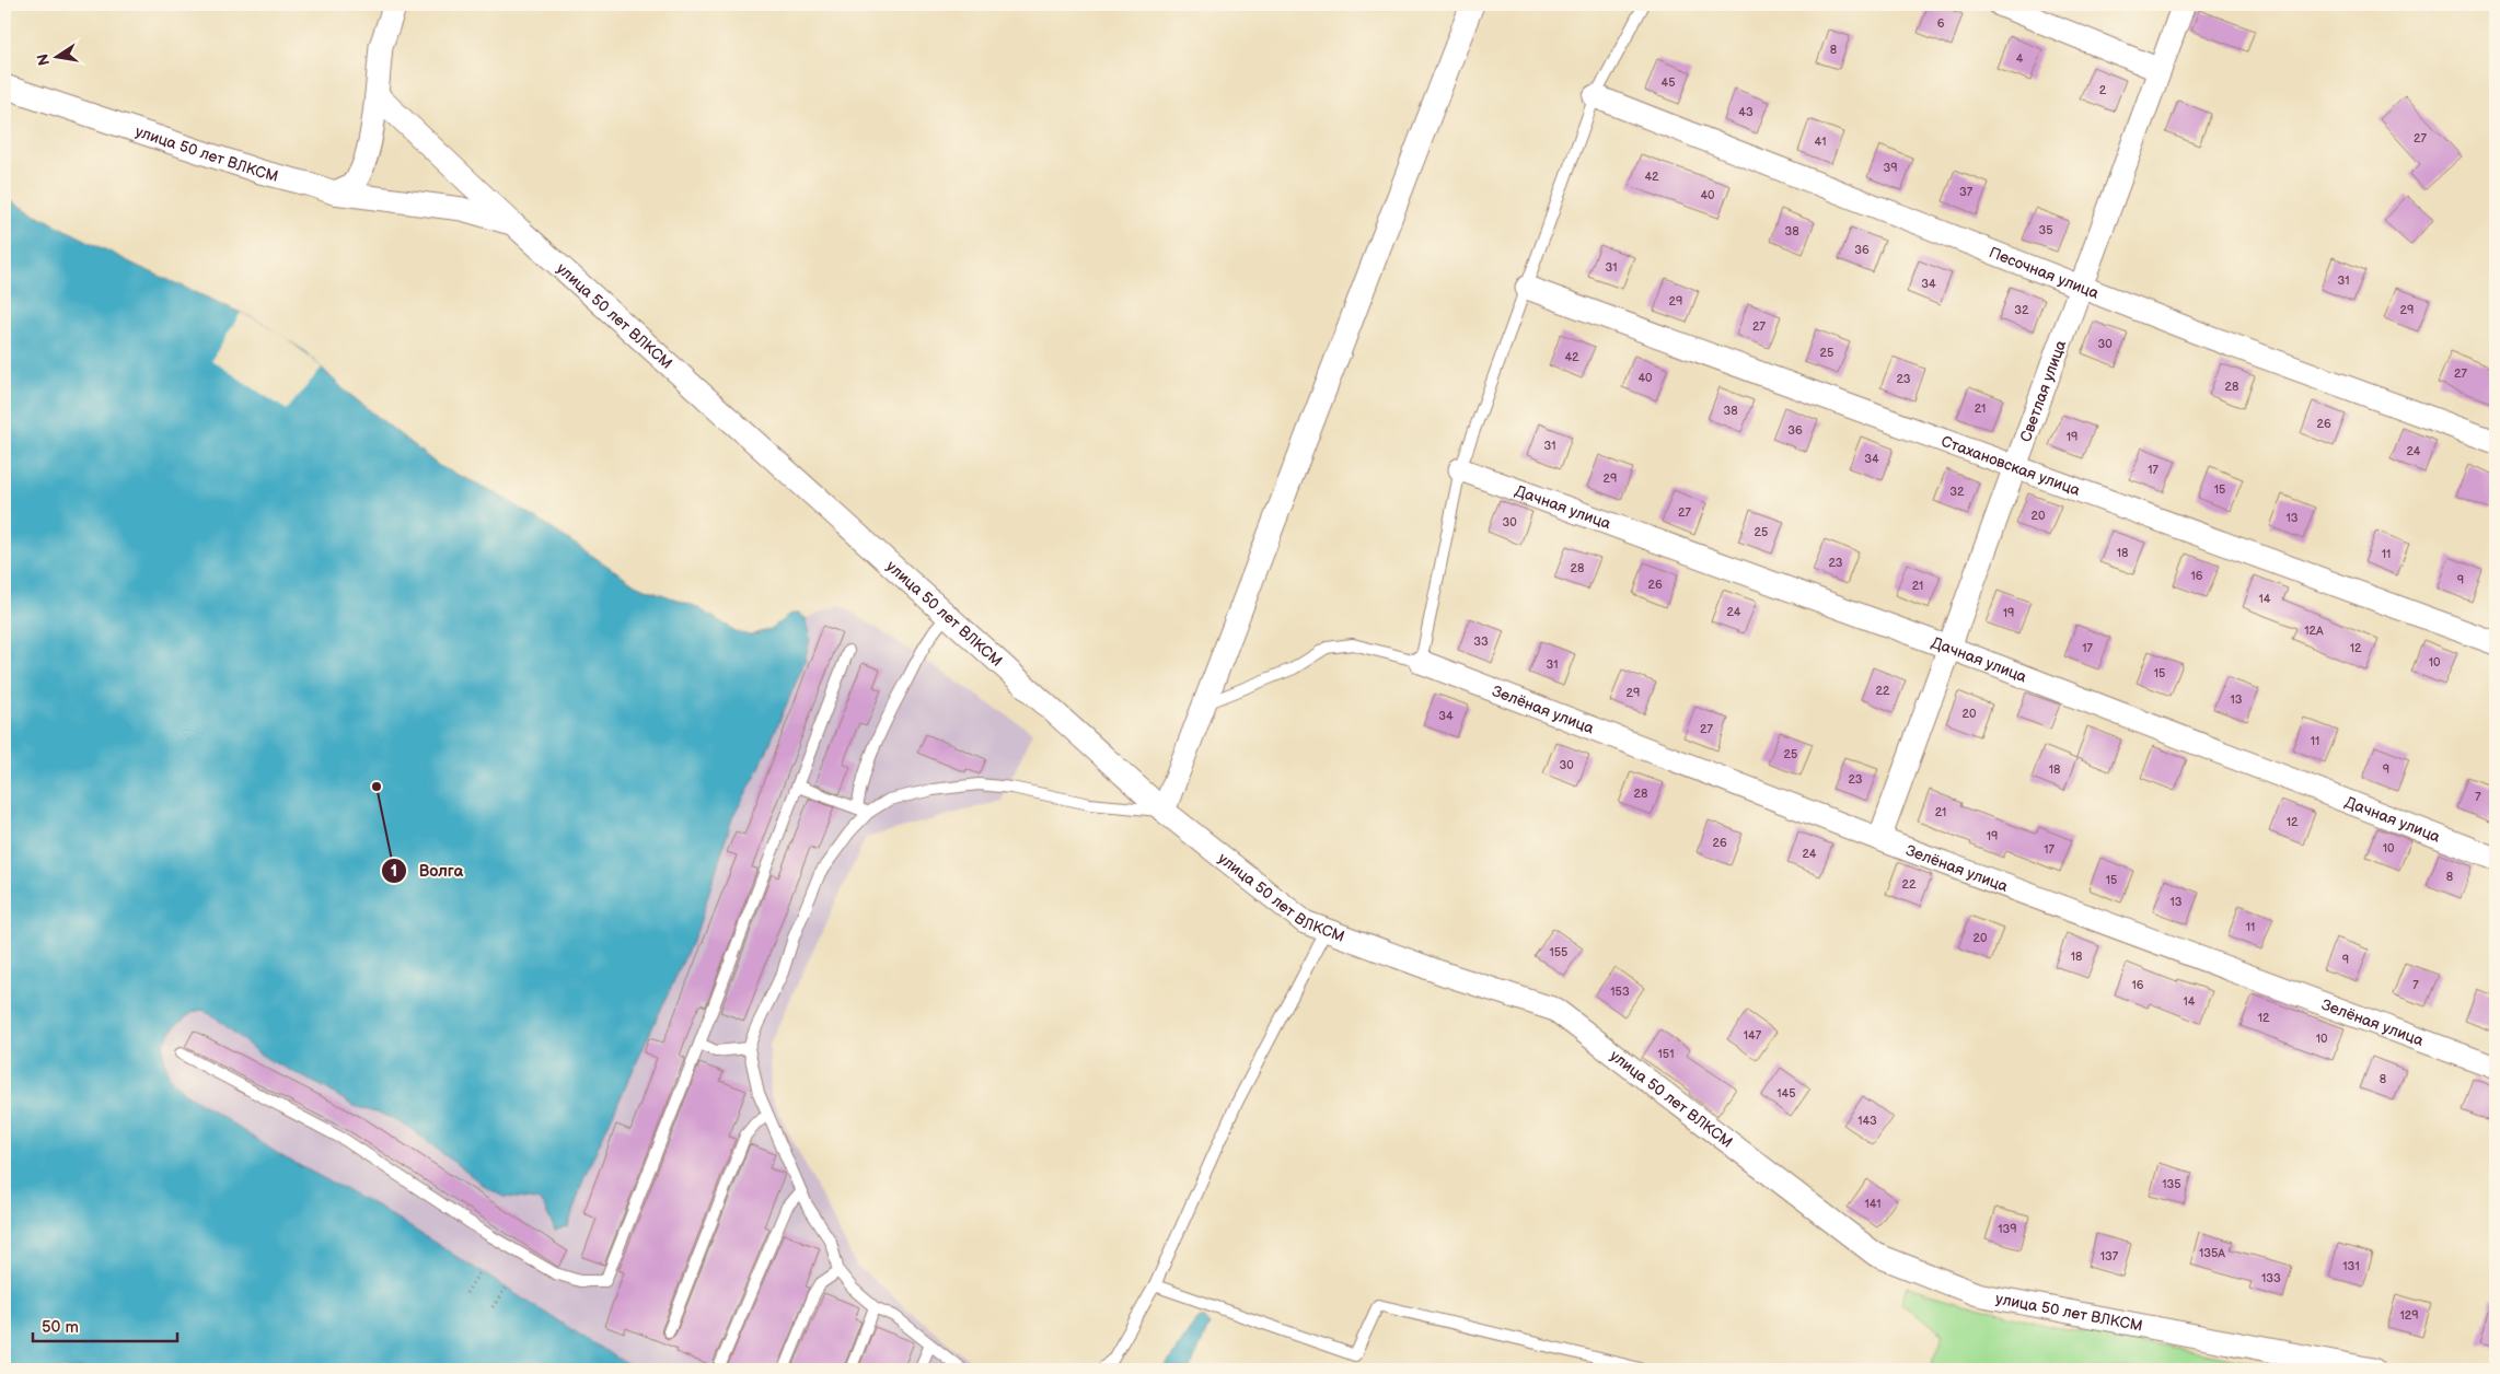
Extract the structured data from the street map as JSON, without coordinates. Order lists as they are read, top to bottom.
{
  "streets": {
    "street": [
      "улица 50 лет ВЛКСМ",
      "Песочная улица",
      "Светлая улица",
      "Стахановская улица",
      "Дачная улица",
      "Зелёная улица"
    ]
  },
  "crossings": [
    ["Песочная улица", "Светлая улица"],
    ["Светлая улица", "Стахановская улица"],
    ["Светлая улица", "Дачная улица"],
    ["Светлая улица", "Зелёная улица"]
  ],
  "places": ["Волга"],
  "house_numbers": [
    "6",
    "8",
    "4",
    "45",
    "2",
    "43",
    "27",
    "41",
    "39",
    "42",
    "37",
    "40",
    "35",
    "38",
    "36",
    "31",
    "31",
    "34",
    "29",
    "32",
    "29",
    "27",
    "30",
    "25",
    "42",
    "27",
    "40",
    "23",
    "28",
    "21",
    "38",
    "26",
    "36",
    "19",
    "31",
    "24",
    "34",
    "17",
    "29",
    "15",
    "32",
    "27",
    "20",
    "13",
    "30",
    "25",
    "18",
    "11",
    "23",
    "28",
    "16",
    "9",
    "26",
    "21",
    "14",
    "24",
    "19",
    "12А",
    "33",
    "17",
    "12",
    "10",
    "31",
    "15",
    "22",
    "29",
    "13",
    "20",
    "34",
    "27",
    "11",
    "25",
    "30",
    "18",
    "9",
    "23",
    "28",
    "7",
    "21",
    "12",
    "19",
    "26",
    "10",
    "17",
    "24",
    "8",
    "15",
    "22",
    "13",
    "11",
    "20",
    "155",
    "18",
    "9",
    "16",
    "7",
    "153",
    "14",
    "12",
    "147",
    "10",
    "151",
    "8",
    "145",
    "143",
    "135",
    "141",
    "139",
    "135А",
    "137",
    "131",
    "133",
    "129"
  ],
  "scale_bar": "50 m",
  "north": "left"
}
